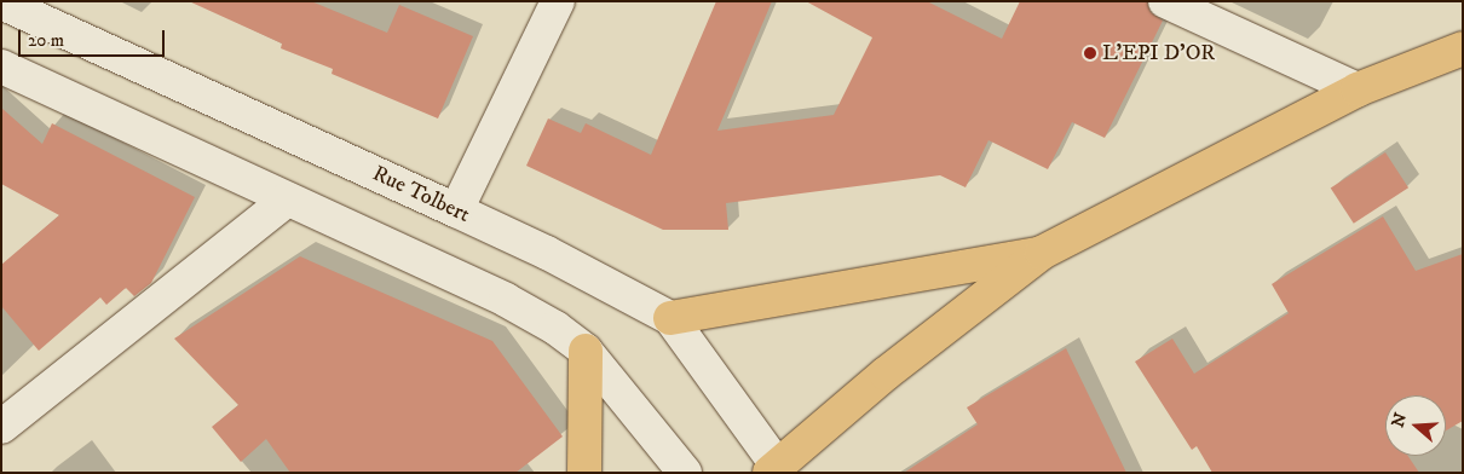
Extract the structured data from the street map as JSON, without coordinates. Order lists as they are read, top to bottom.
{
  "streets": {
    "street": ["Rue Tolbert"]
  },
  "places": ["L'EPI D'OR"],
  "scale_bar": "20 m",
  "north": "left"
}
